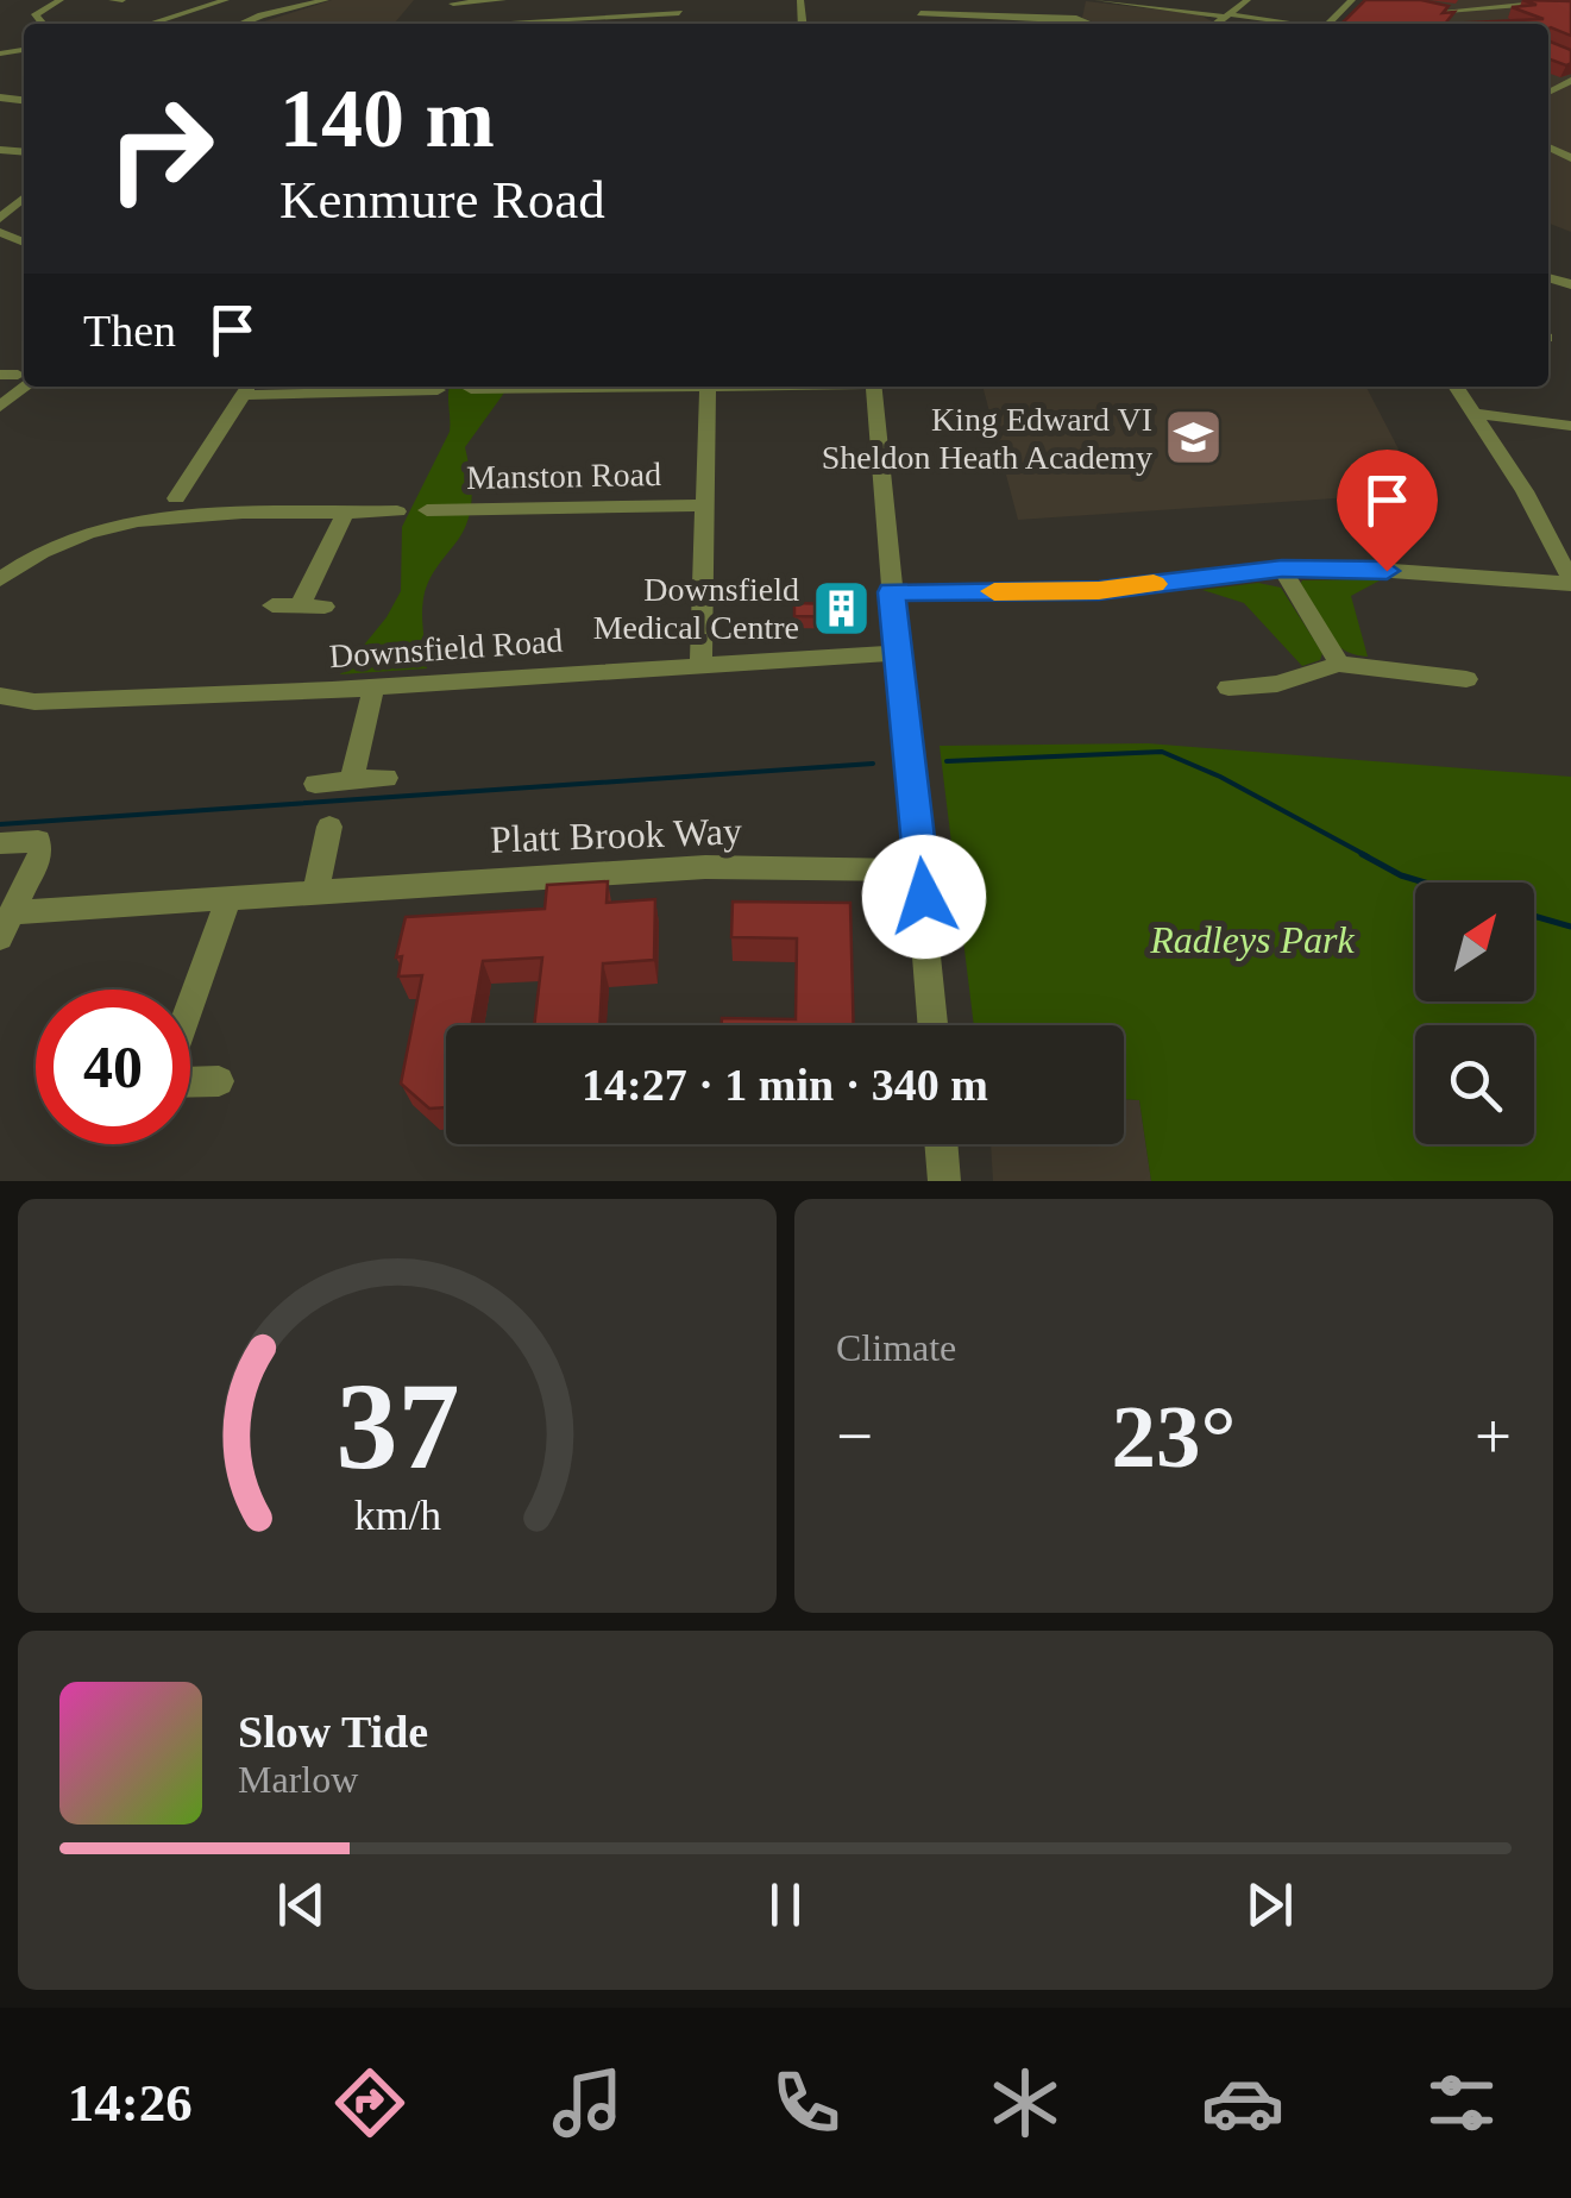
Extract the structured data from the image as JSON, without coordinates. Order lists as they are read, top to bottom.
{
  "streets": {
    "street": ["Manston Road", "Downsfield Road", "Platt Brook Way"]
  },
  "parks": ["Radleys Park"],
  "places": {
    "school or university": ["King Edward VI Sheldon Heath Academy"],
    "building": ["Downsfield Medical Centre"]
  },
  "north": "top right",
  "page": {
    "turn": ["140 m", "Kenmure Road"],
    "then": "Then",
    "limit": "40",
    "trip": "14:27 · 1 min · 340 m",
    "tile": "Climate",
    "heat": ["−", "23°", "+"],
    "song": ["Slow Tide", "Marlow"],
    "tabs": "14:26",
    "gauge": ["37", "km/h"]
  }
}
